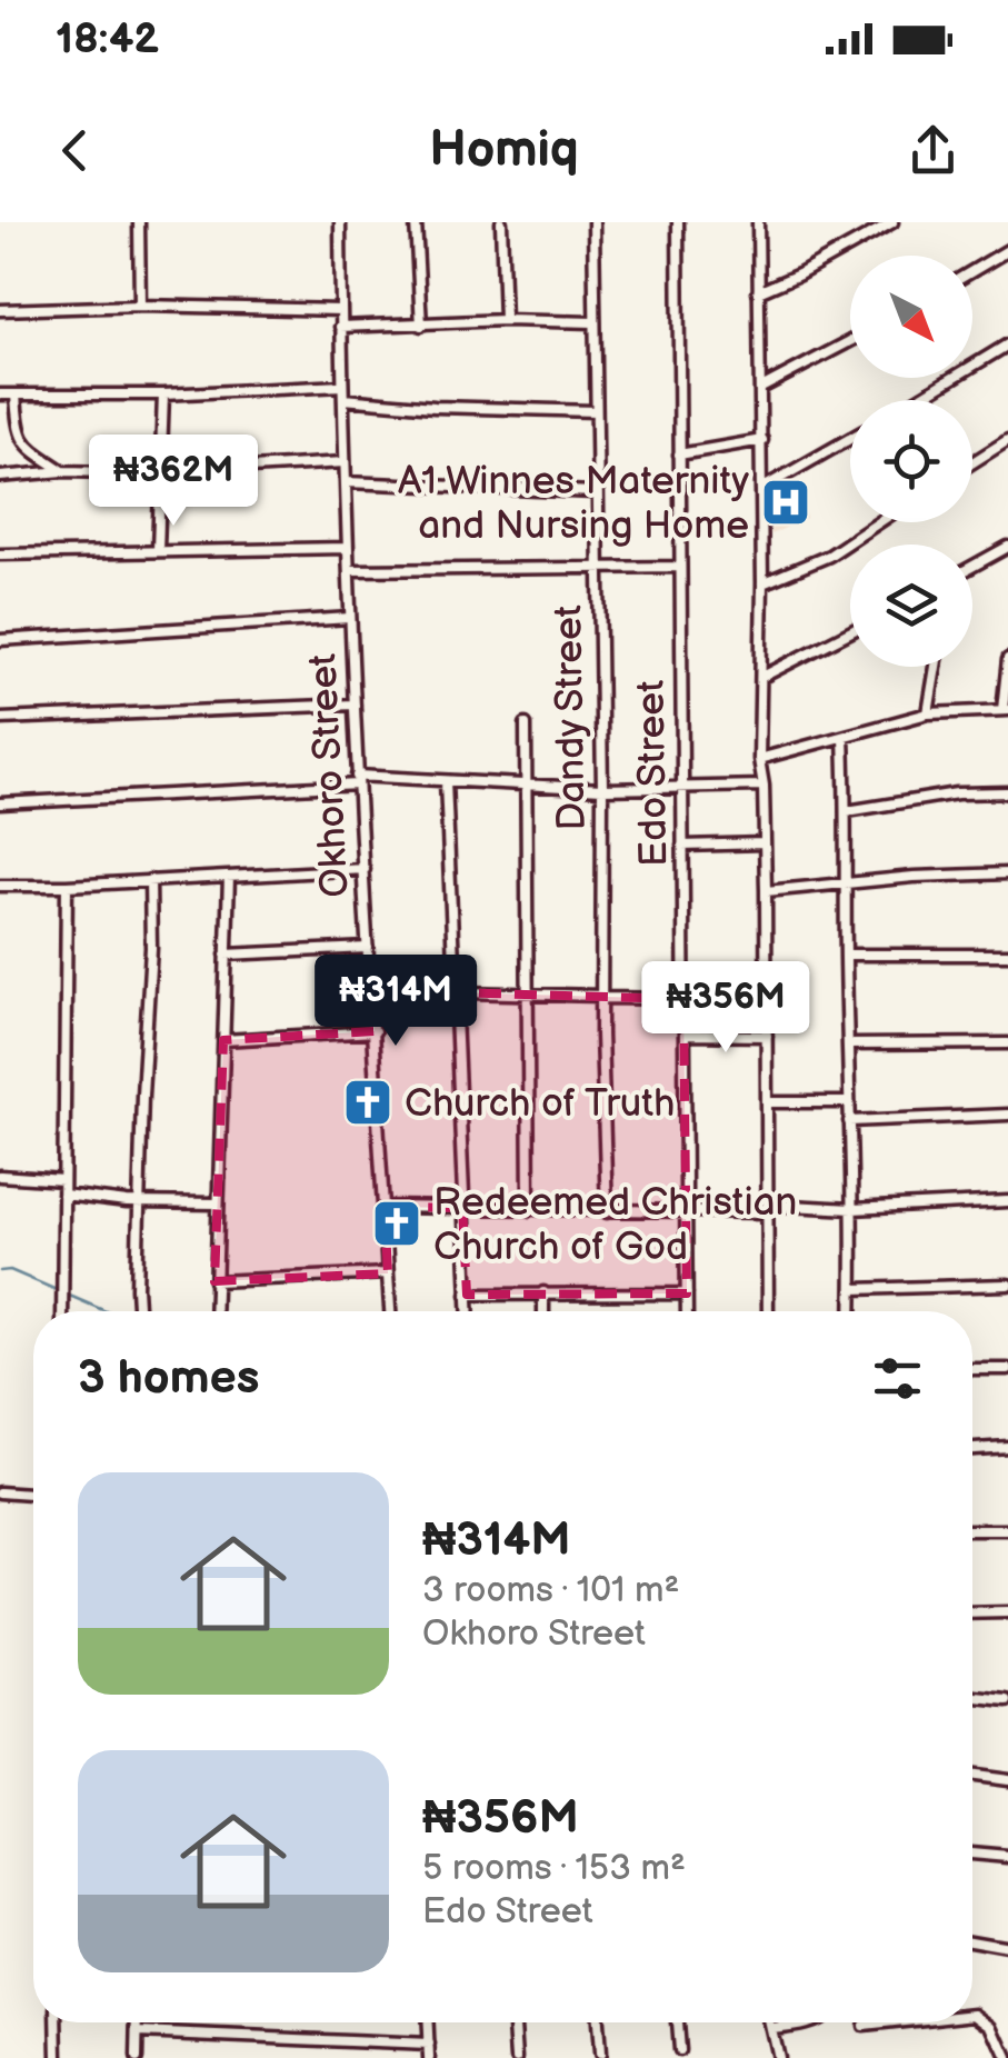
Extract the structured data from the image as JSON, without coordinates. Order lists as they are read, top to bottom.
{
  "streets": {
    "street": ["Dandy Street", "Edo Street", "Okhoro Street"]
  },
  "places": {
    "hospital": ["A1 Winnes Maternity and Nursing Home"],
    "church": ["Church of Truth", "Redeemed Christian Church of God"]
  },
  "north": "bottom right",
  "page": {
    "status": "18:42",
    "header": "Homiq",
    "price": ["₦362M", "₦314M", "₦356M"],
    "heading": "3 homes",
    "list": [
      {
        "name": "₦314M",
        "note": "3 rooms · 101 m² · Okhoro Street"
      },
      {
        "name": "₦356M",
        "note": "5 rooms · 153 m² · Edo Street"
      }
    ]
  }
}
